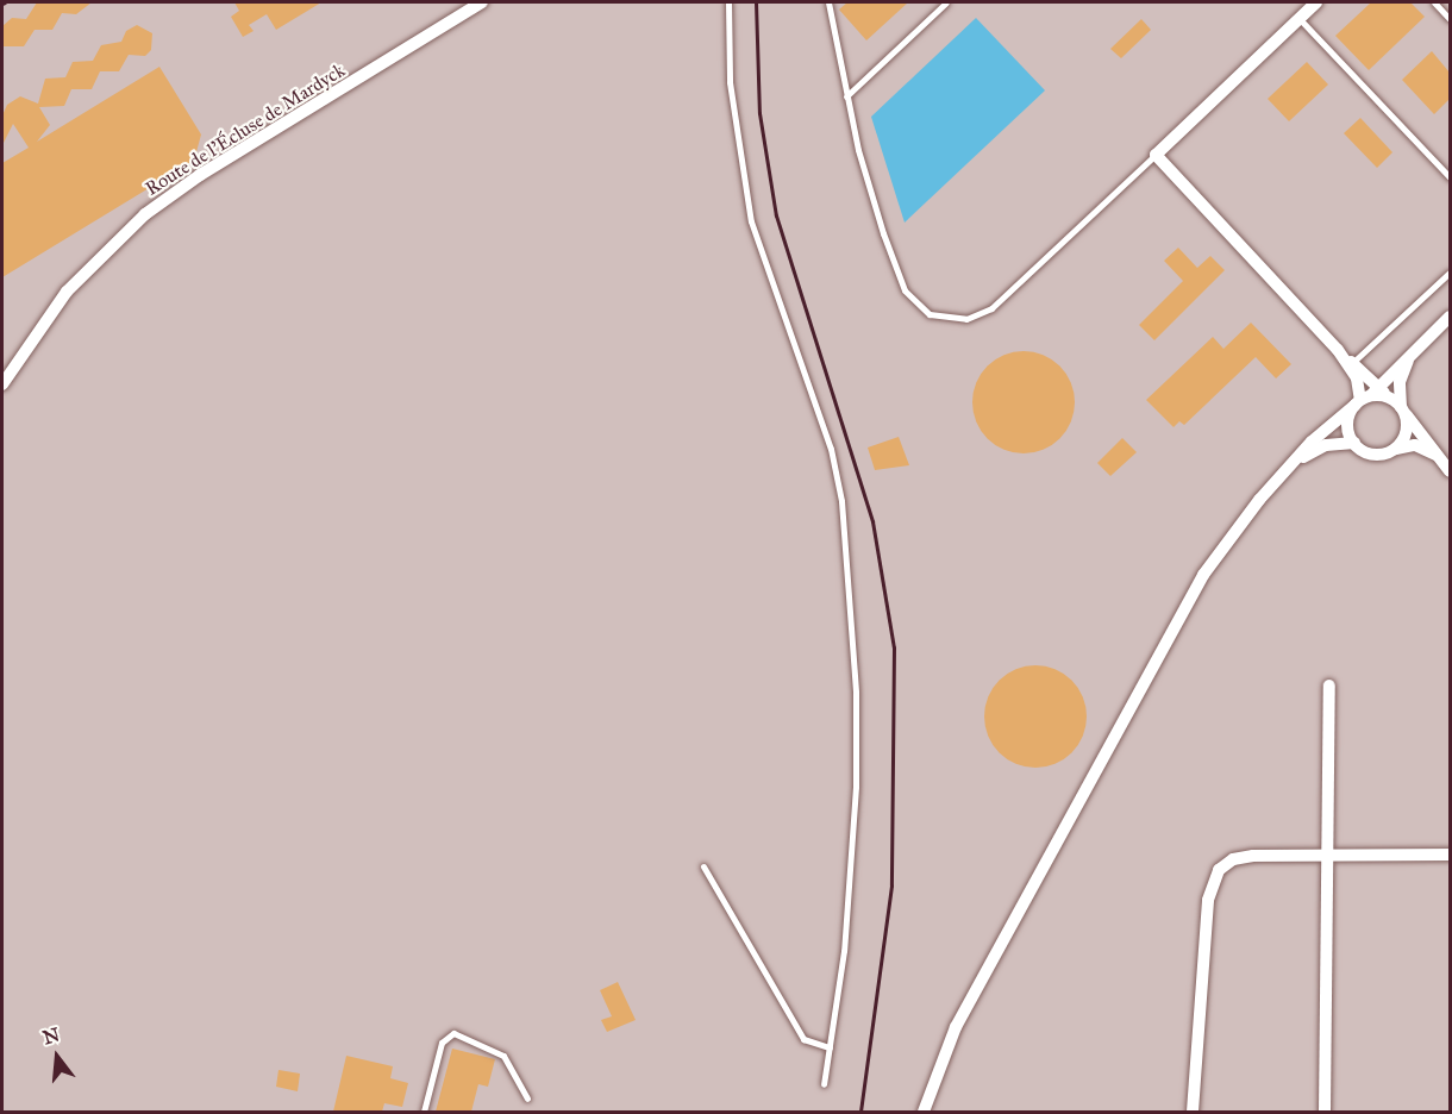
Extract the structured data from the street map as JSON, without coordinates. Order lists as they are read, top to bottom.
{
  "streets": {
    "street": ["Route de l'Écluse de Mardyck"]
  },
  "north": "top"
}
